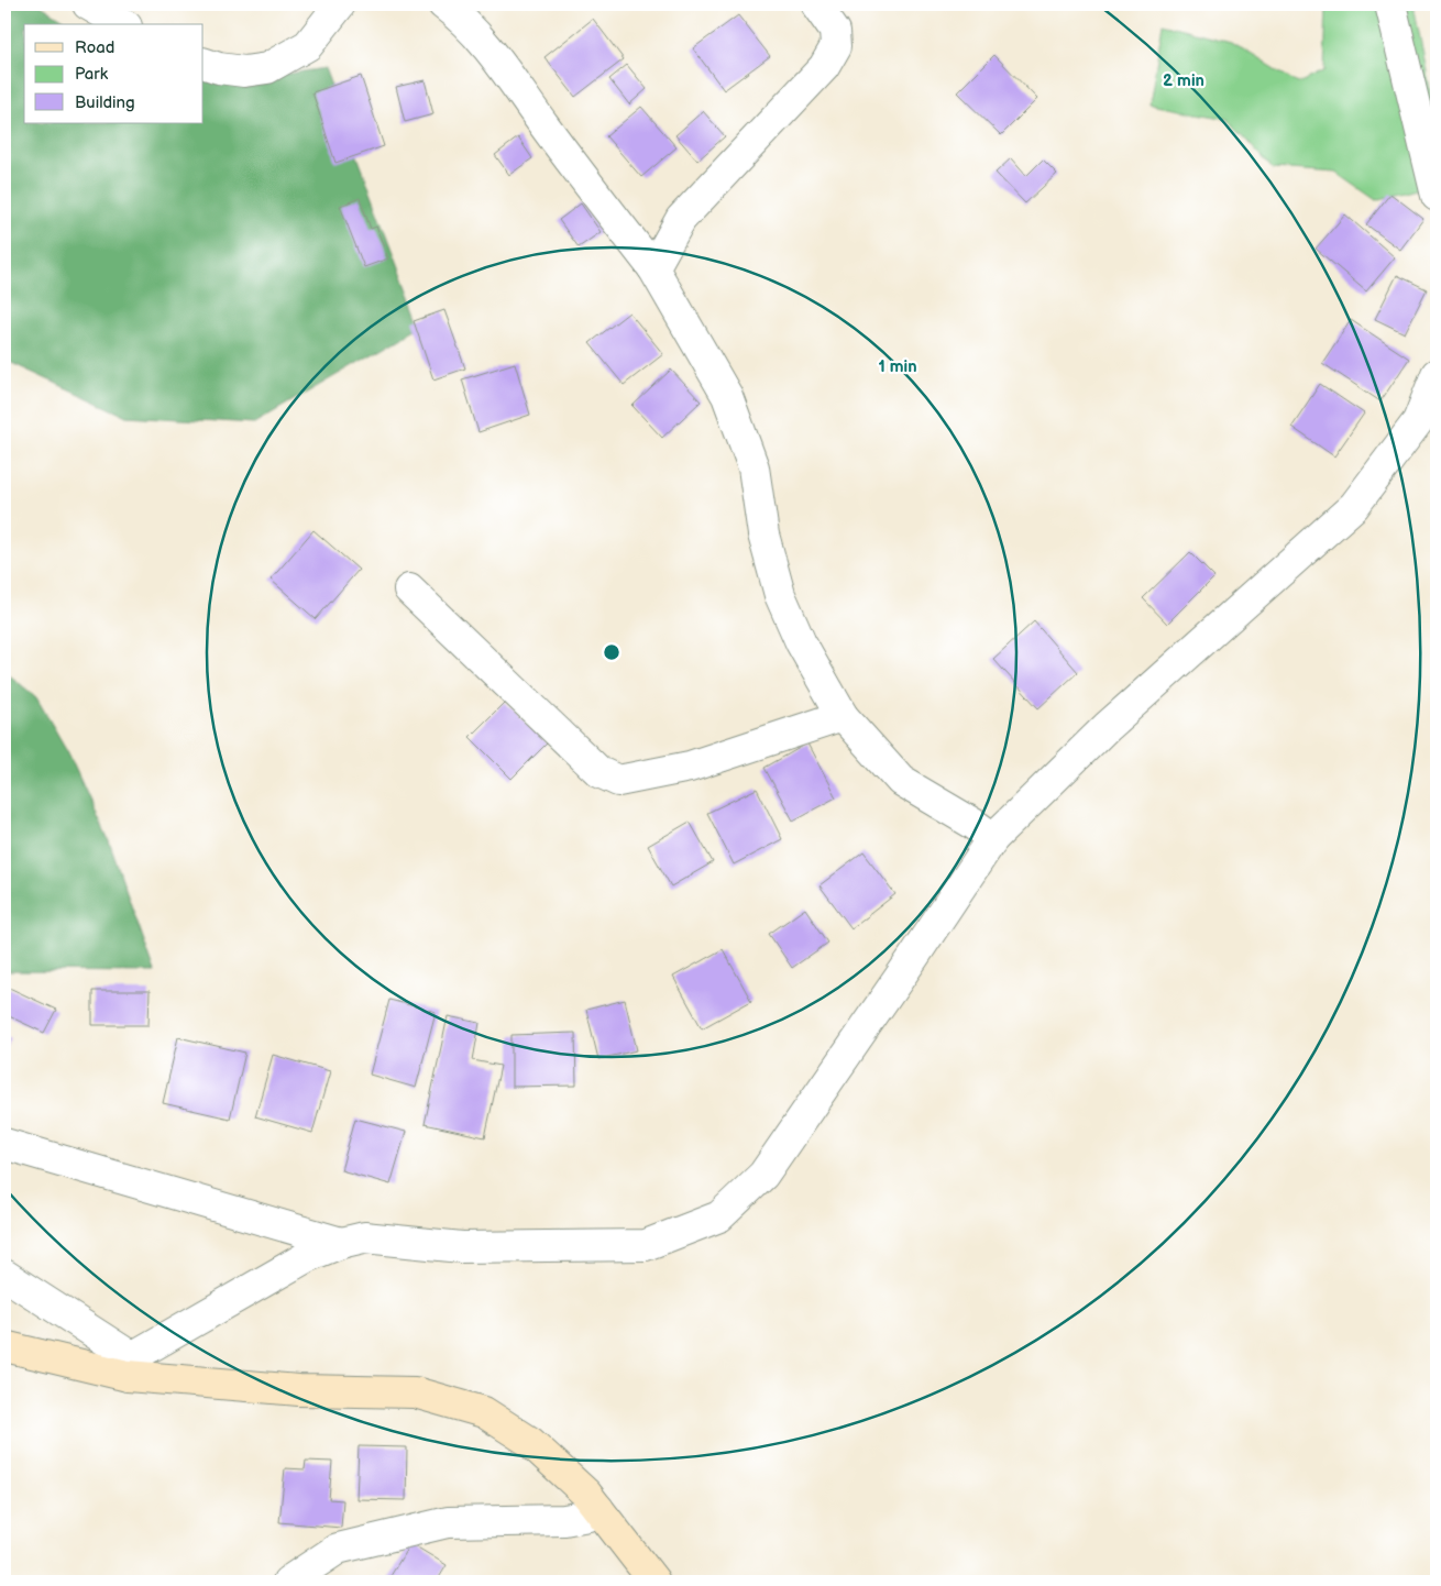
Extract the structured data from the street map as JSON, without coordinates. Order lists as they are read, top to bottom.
{
  "legend": ["Road", "Park", "Building"],
  "rings": ["2 min", "1 min"]
}
